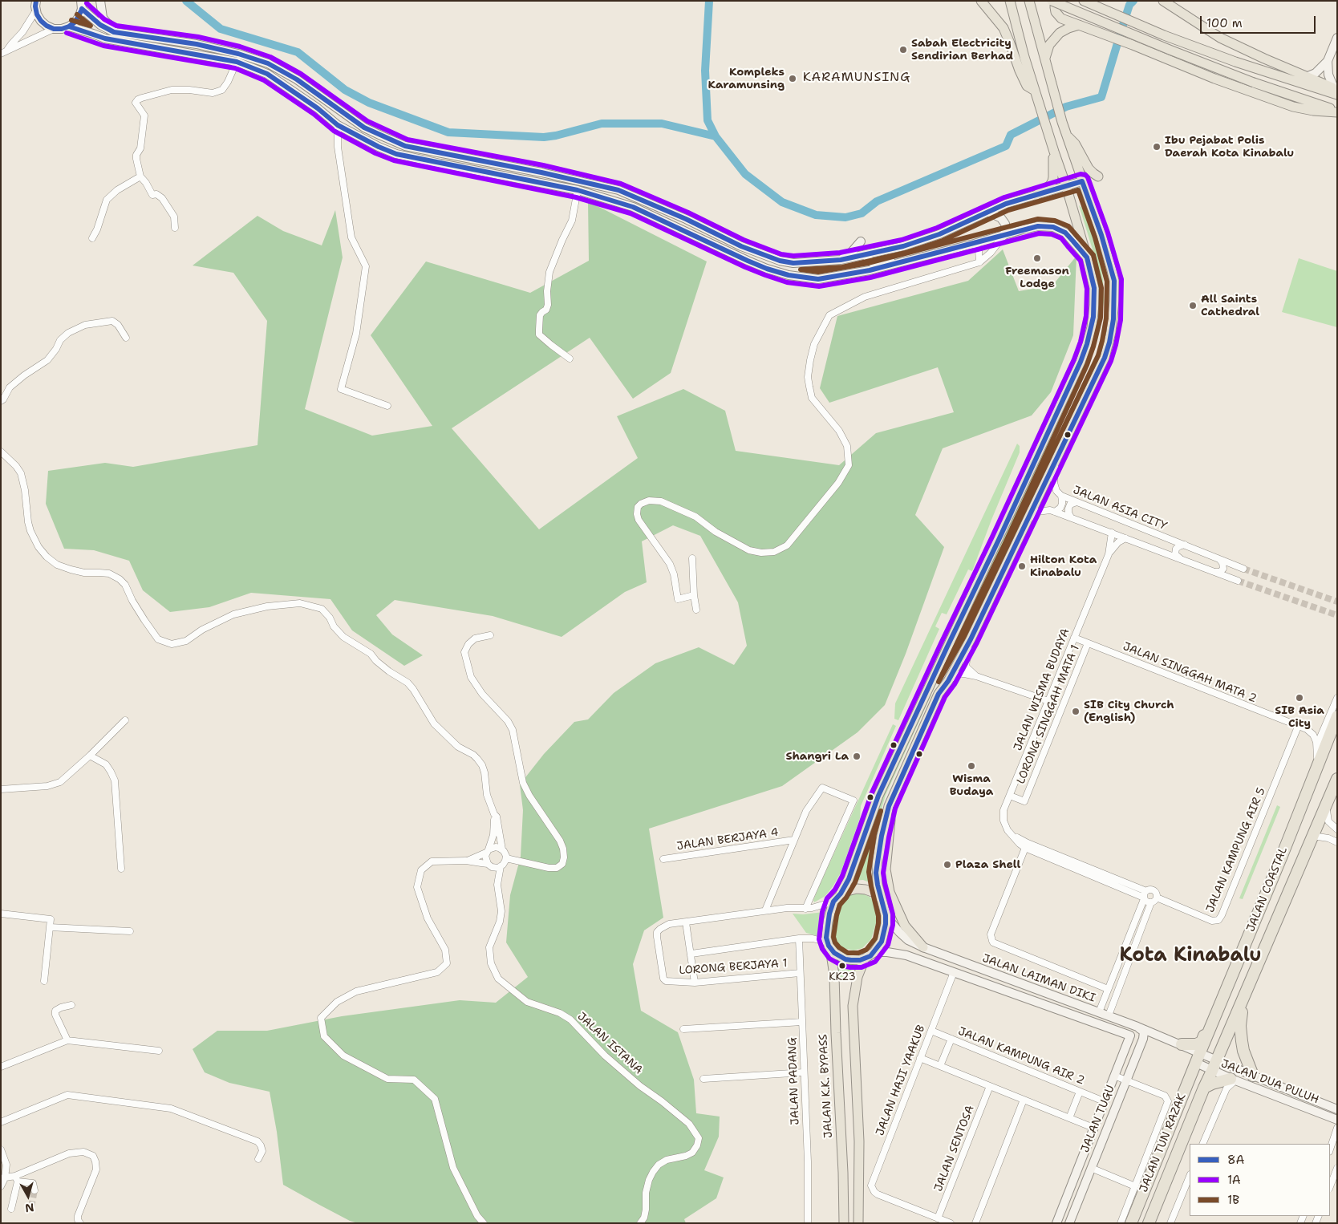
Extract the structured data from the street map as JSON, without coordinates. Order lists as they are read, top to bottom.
{
  "streets": {
    "highway": ["JALAN COASTAL", "JALAN TUN RAZAK"],
    "main road": [
      "JALAN LAIMAN DIKI",
      "JALAN DUA PULUH",
      "JALAN K.K. BYPASS",
      "JALAN TUGU"
    ],
    "street": [
      "JALAN ASIA CITY",
      "JALAN SINGGAH MATA 2",
      "JALAN WISMA BUDAYA",
      "LORONG SINGGAH MATA 1",
      "JALAN BERJAYA 4",
      "JALAN KAMPUNG AIR 5",
      "LORONG BERJAYA 1",
      "JALAN ISTANA",
      "JALAN KAMPUNG AIR 2",
      "JALAN HAJI YAAKUB",
      "JALAN PADANG",
      "JALAN SENTOSA"
    ]
  },
  "crossings": [
    ["JALAN SINGGAH MATA 2", "JALAN WISMA BUDAYA"],
    ["JALAN SINGGAH MATA 2", "LORONG SINGGAH MATA 1"],
    ["JALAN SINGGAH MATA 2", "JALAN KAMPUNG AIR 5"],
    ["JALAN WISMA BUDAYA", "LORONG SINGGAH MATA 1"],
    ["JALAN COASTAL", "JALAN LAIMAN DIKI"],
    ["JALAN COASTAL", "JALAN DUA PULUH"],
    ["JALAN COASTAL", "JALAN TUN RAZAK"],
    ["LORONG BERJAYA 1", "JALAN PADANG"],
    ["JALAN LAIMAN DIKI", "JALAN HAJI YAAKUB"],
    ["JALAN LAIMAN DIKI", "JALAN DUA PULUH"],
    ["JALAN LAIMAN DIKI", "JALAN K.K. BYPASS"],
    ["JALAN LAIMAN DIKI", "JALAN TUGU"],
    ["JALAN LAIMAN DIKI", "JALAN TUN RAZAK"],
    ["JALAN KAMPUNG AIR 2", "JALAN HAJI YAAKUB"],
    ["JALAN KAMPUNG AIR 2", "JALAN TUGU"],
    ["JALAN HAJI YAAKUB", "JALAN SENTOSA"],
    ["JALAN DUA PULUH", "JALAN TUN RAZAK"]
  ],
  "districts": ["KARAMUNSING", "Kota Kinabalu"],
  "places": [
    "Sabah Electricity Sendirian Berhad",
    "Kompleks Karamunsing",
    "Ibu Pejabat Polis Daerah Kota Kinabalu",
    "Freemason Lodge",
    "All Saints Cathedral",
    "Hilton Kota Kinabalu",
    "SIB Asia City",
    "SIB City Church (English)",
    "Shangri La",
    "Wisma Budaya",
    "Plaza Shell",
    "KK23"
  ],
  "lines": ["transit line 8A", "transit line 1A", "transit line 1B"],
  "legend": ["8A", "1A", "1B"],
  "scale_bar": "100 m",
  "north": "bottom"
}
